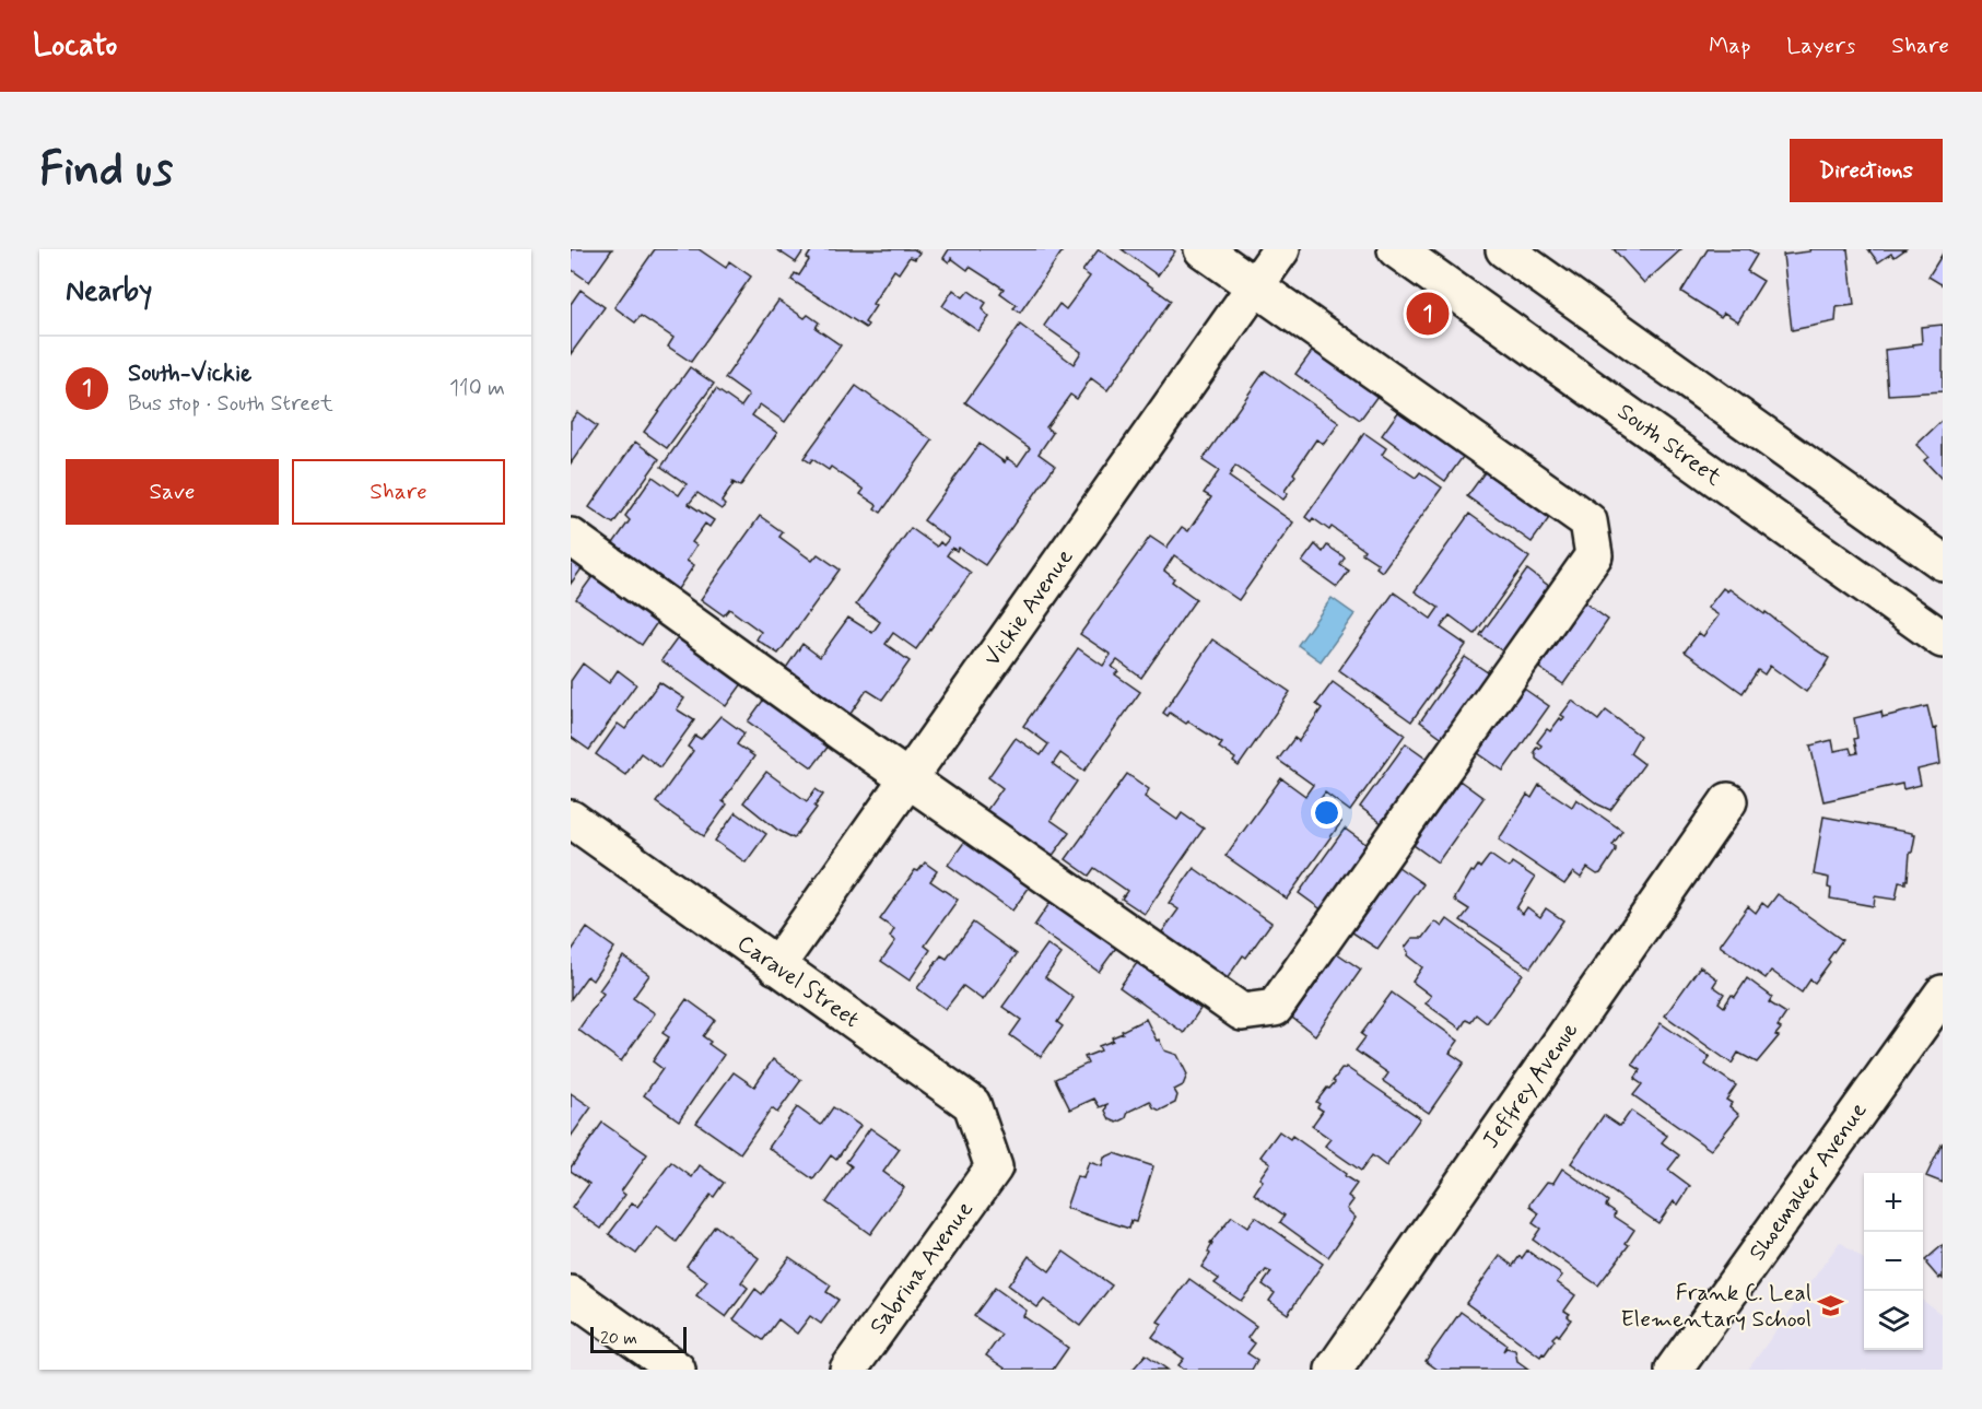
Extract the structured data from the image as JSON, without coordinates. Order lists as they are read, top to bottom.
{
  "streets": {
    "street": [
      "South Street",
      "Vickie Avenue",
      "Caravel Street",
      "Jeffrey Avenue",
      "Shoemaker Avenue",
      "Sabrina Avenue"
    ]
  },
  "crossings": [
    ["Vickie Avenue", "Caravel Street"],
    ["Caravel Street", "Sabrina Avenue"]
  ],
  "places": {
    "school or university": ["Frank C. Leal Elementary School"]
  },
  "scale_bar": "20 m",
  "page": {
    "header": "Locato",
    "nav": ["Map", "Layers", "Share"],
    "buttons": [
      "Directions",
      ["Save", "Share"]
    ],
    "title": "Find us",
    "heading": "Nearby",
    "pins": "1",
    "list": [
      {
        "mark": "1",
        "name": "South-Vickie",
        "note": "Bus stop · South Street",
        "value": "110 m"
      }
    ],
    "map_buttons": ["+", "−"],
    "scale": "20 m"
  }
}
